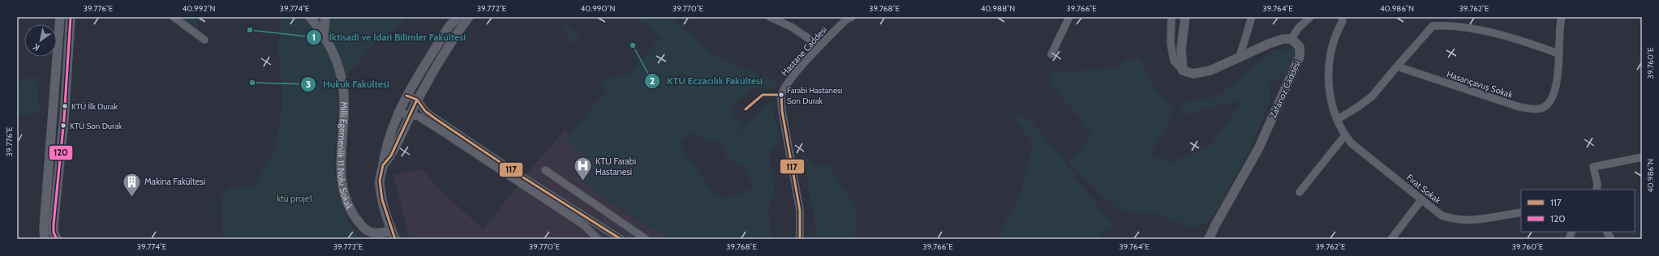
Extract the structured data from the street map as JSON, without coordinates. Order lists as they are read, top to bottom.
{
  "streets": {
    "street": [
      "Hastane Caddesi",
      "Hasançavuş Sokak",
      "Zafanoz Caddesi",
      "Milli Egemenlik 11 Nolu Sokak",
      "Fırat Sokak"
    ]
  },
  "parks": ["ktü proje1"],
  "places": {
    "other": [
      "İktisadi ve İdari Bilimler Fakültesi",
      "KTÜ Eczacılık Fakültesi",
      "Hukuk Fakültesi",
      "Farabi Hastanesi Son Durak",
      "KTÜ İlk Durak",
      "KTÜ Son Durak"
    ],
    "hospital": ["KTÜ Farabi Hastanesi"],
    "building": ["Makina Fakültesi"]
  },
  "lines": ["transit line 120", "transit line 117"],
  "legend": ["117", "120"],
  "north": "bottom left",
  "coordinates": [
    "39.776°E",
    "40.992°N",
    "39.774°E",
    "39.772°E",
    "40.990°N",
    "39.770°E",
    "39.768°E",
    "40.988°N",
    "39.766°E",
    "39.764°E",
    "40.986°N",
    "39.762°E",
    "39.760°E"
  ]
}
